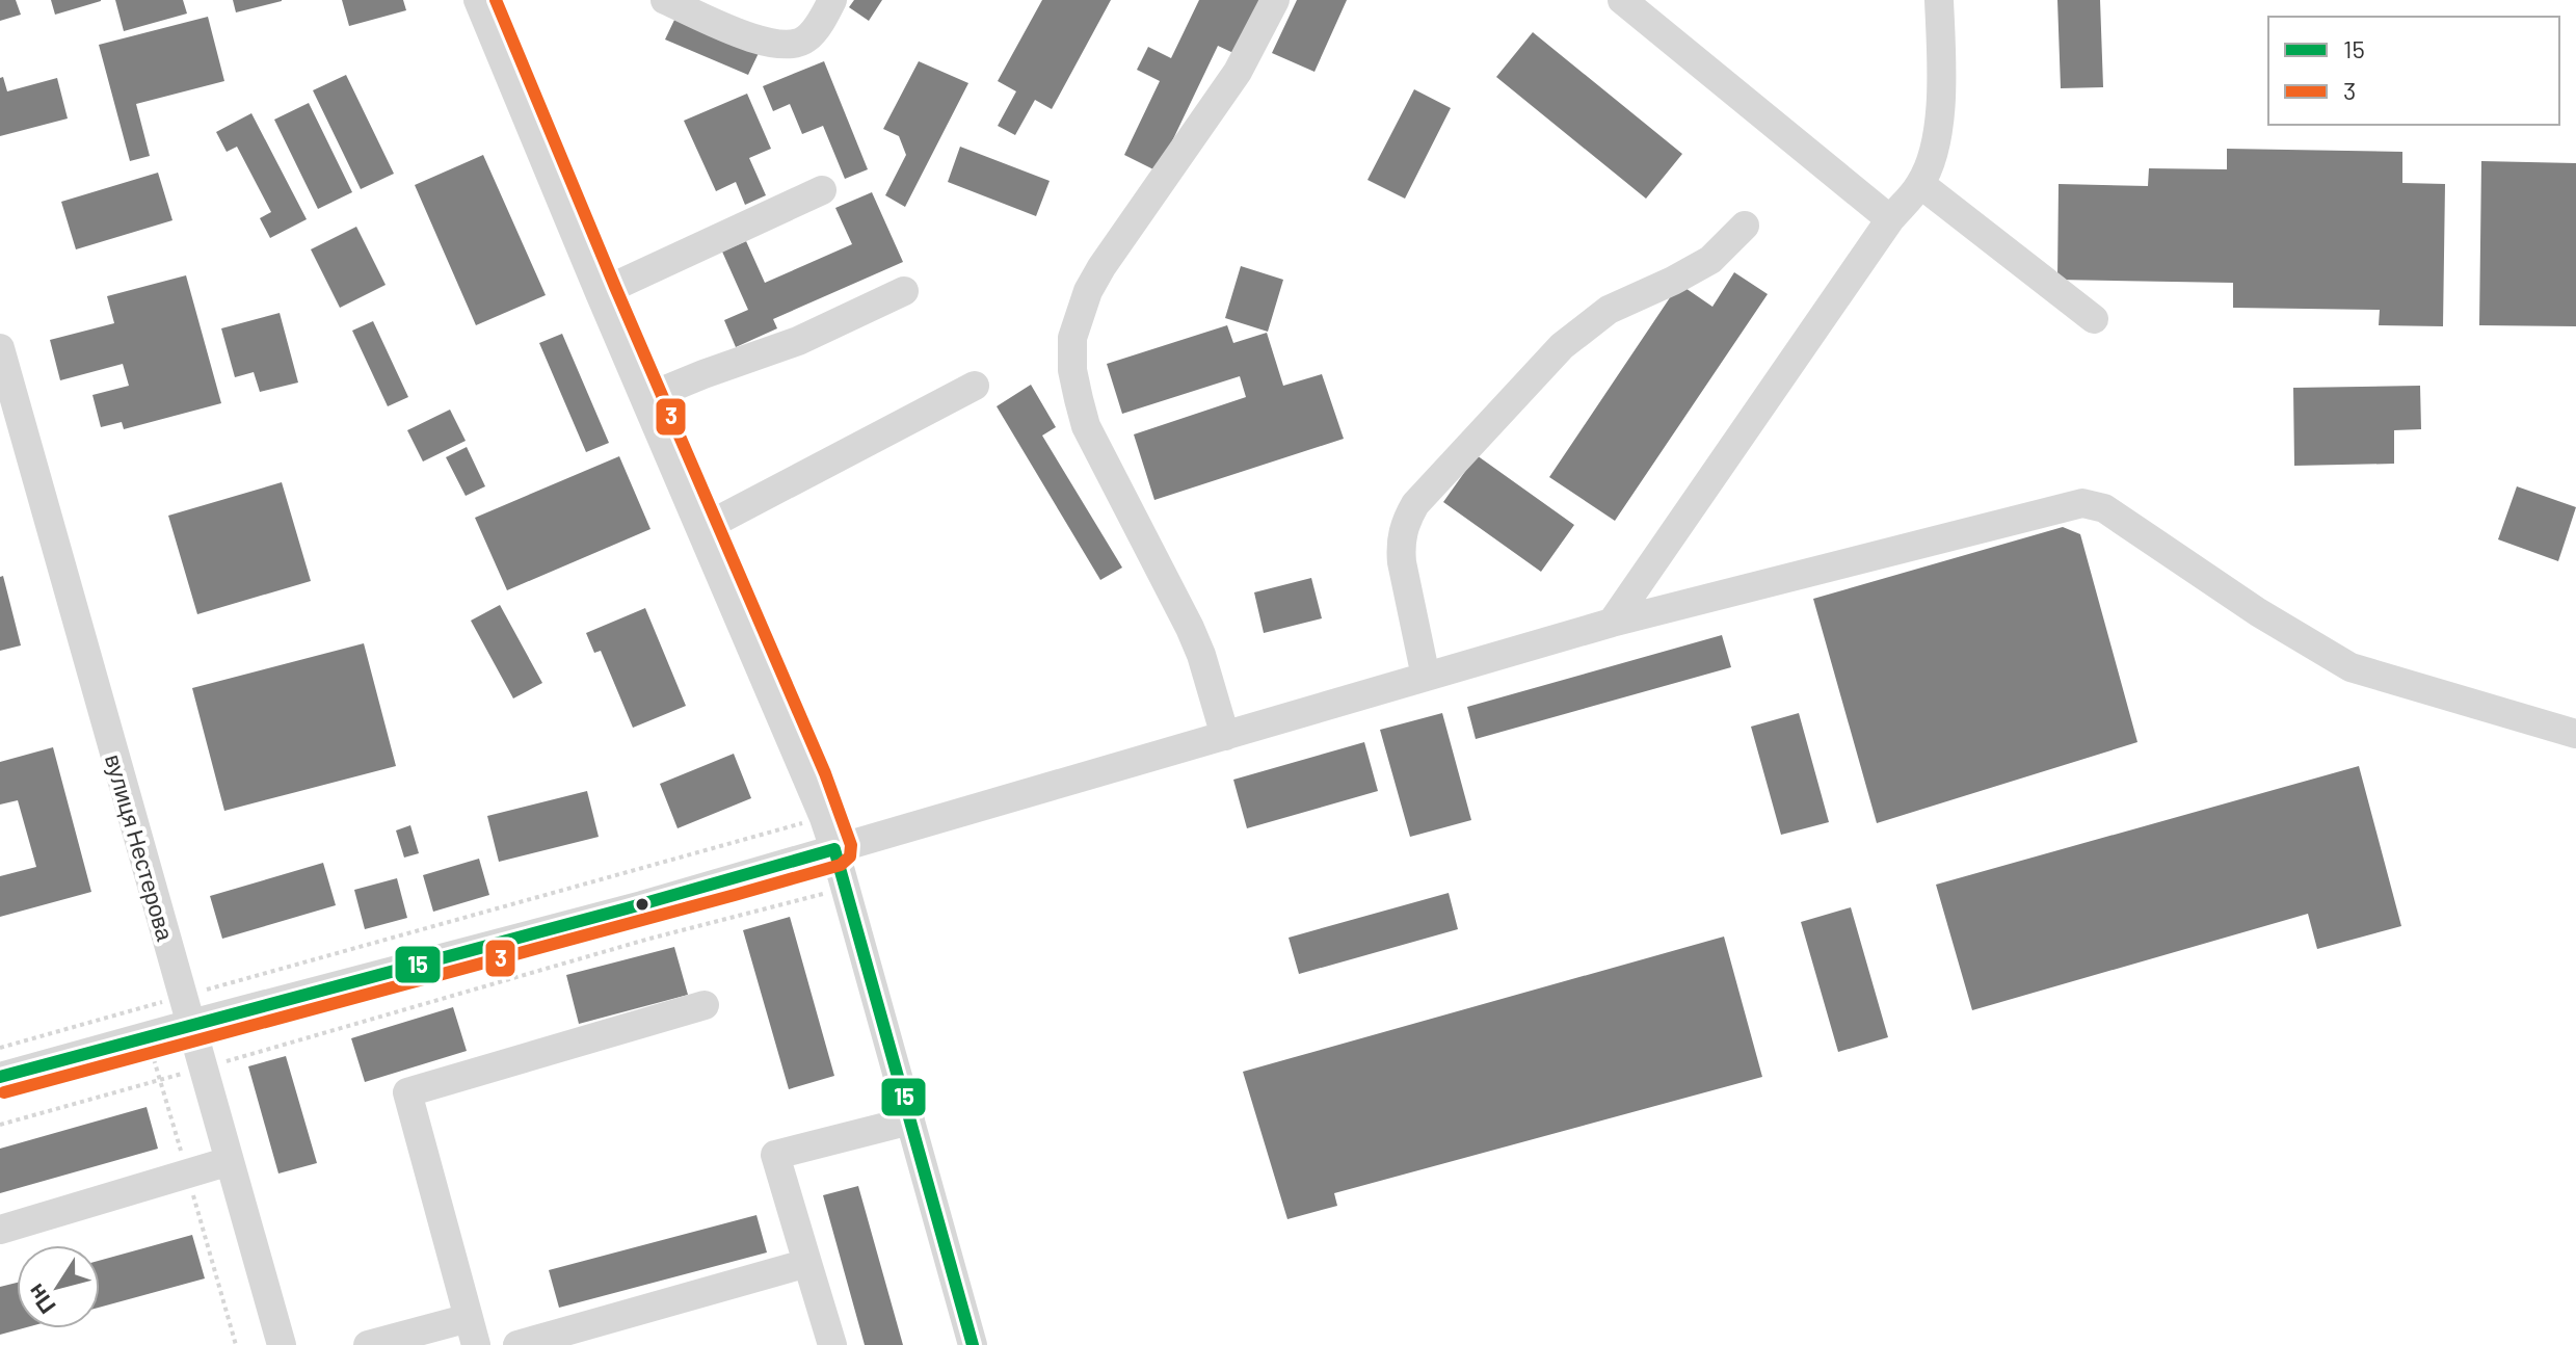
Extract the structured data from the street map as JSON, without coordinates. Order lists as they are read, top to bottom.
{
  "streets": {
    "street": ["вулиця Нестерова"]
  },
  "lines": ["transit line 3", "transit line 15"],
  "legend": ["15", "3"],
  "north": "bottom left"
}
